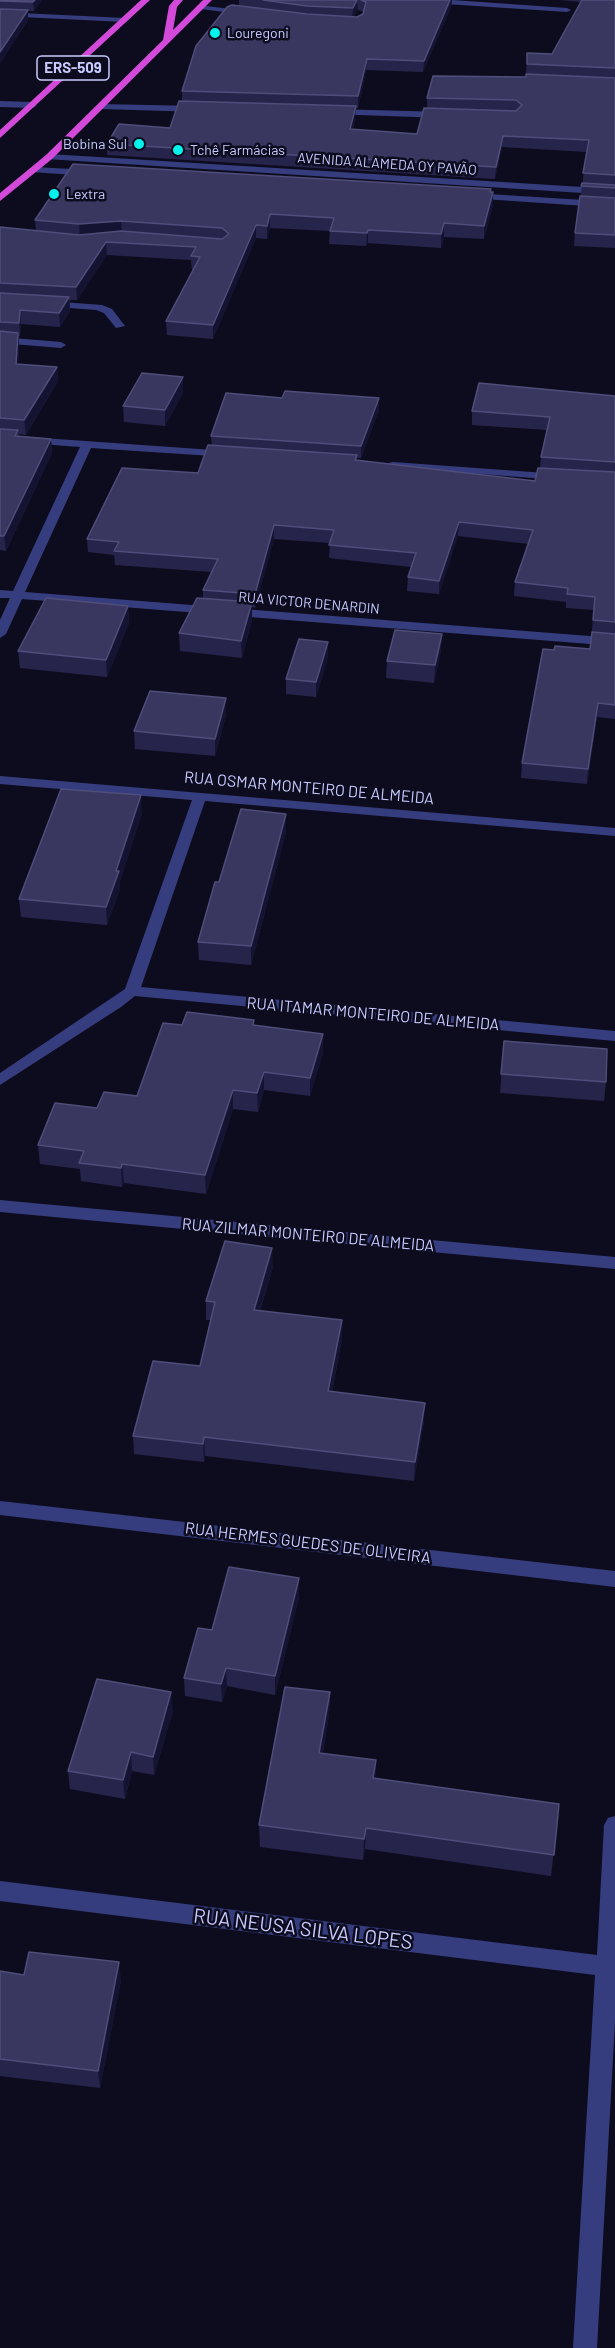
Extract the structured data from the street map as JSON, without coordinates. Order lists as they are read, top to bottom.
{
  "streets": {
    "highway": ["ERS-509"],
    "street": [
      "AVENIDA ALAMEDA OY PAVÃO",
      "RUA VICTOR DENARDIN",
      "RUA OSMAR MONTEIRO DE ALMEIDA",
      "RUA ITAMAR MONTEIRO DE ALMEIDA",
      "RUA ZILMAR MONTEIRO DE ALMEIDA",
      "RUA HERMES GUEDES DE OLIVEIRA",
      "RUA NEUSA SILVA LOPES"
    ]
  },
  "crossings": [
    ["ERS-509", "AVENIDA ALAMEDA OY PAVÃO"]
  ],
  "places": [
    "Louregoni",
    "Bobina Sul",
    "Tchê Farmácias",
    "Lextra"
  ]
}
